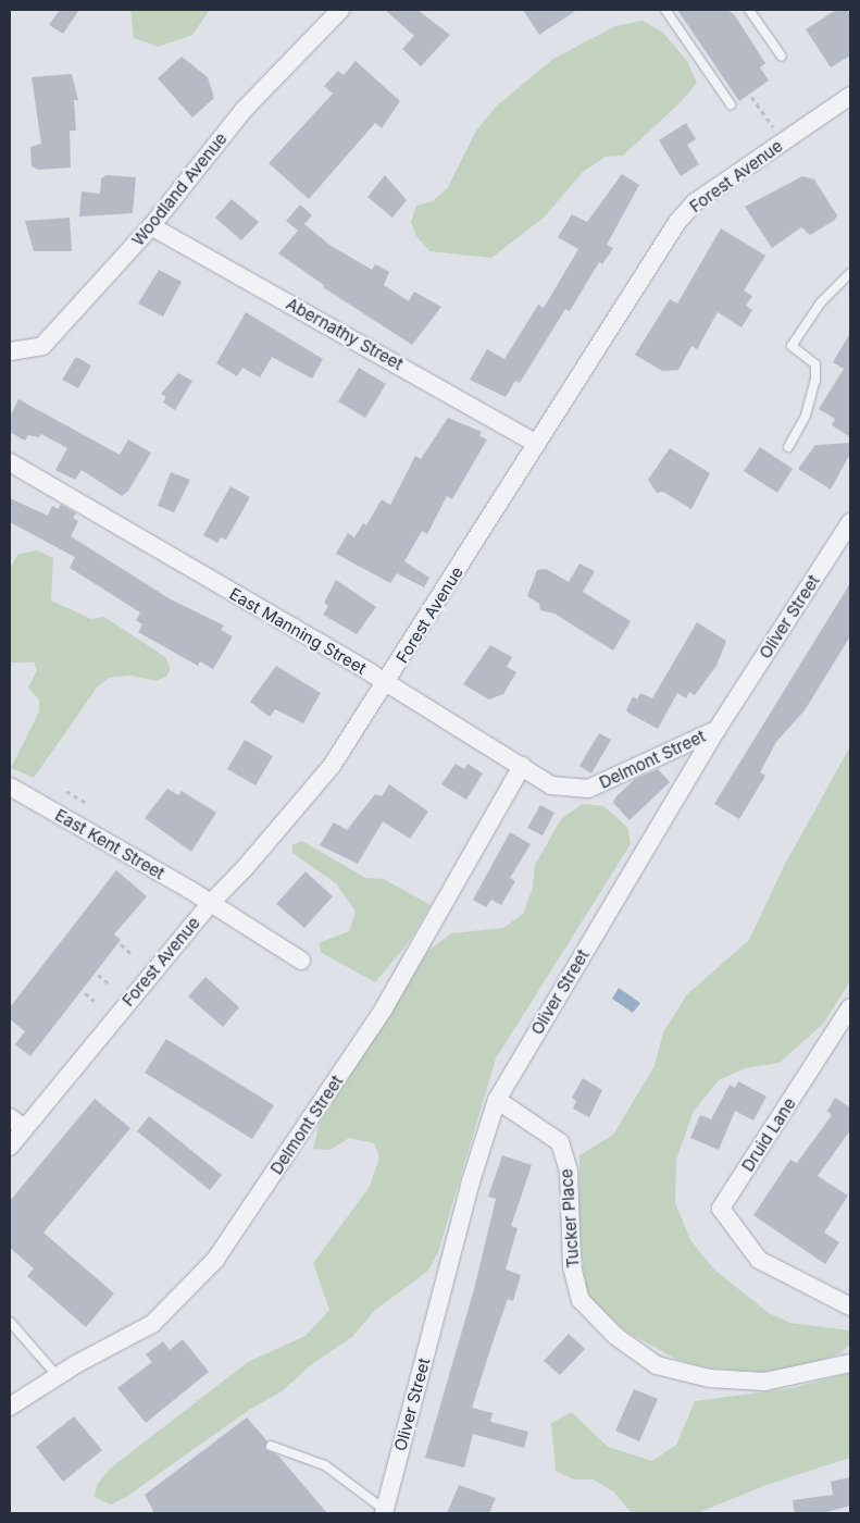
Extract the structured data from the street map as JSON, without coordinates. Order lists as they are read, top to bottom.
{
  "streets": {
    "street": [
      "Forest Avenue",
      "Woodland Avenue",
      "Abernathy Street",
      "Oliver Street",
      "East Manning Street",
      "Delmont Street",
      "East Kent Street",
      "Druid Lane",
      "Tucker Place"
    ]
  },
  "crossings": [
    ["Forest Avenue", "Abernathy Street"],
    ["Forest Avenue", "East Manning Street"],
    ["Forest Avenue", "East Kent Street"],
    ["Woodland Avenue", "Abernathy Street"],
    ["Oliver Street", "Delmont Street"],
    ["Oliver Street", "Tucker Place"],
    ["East Manning Street", "Delmont Street"]
  ]
}
